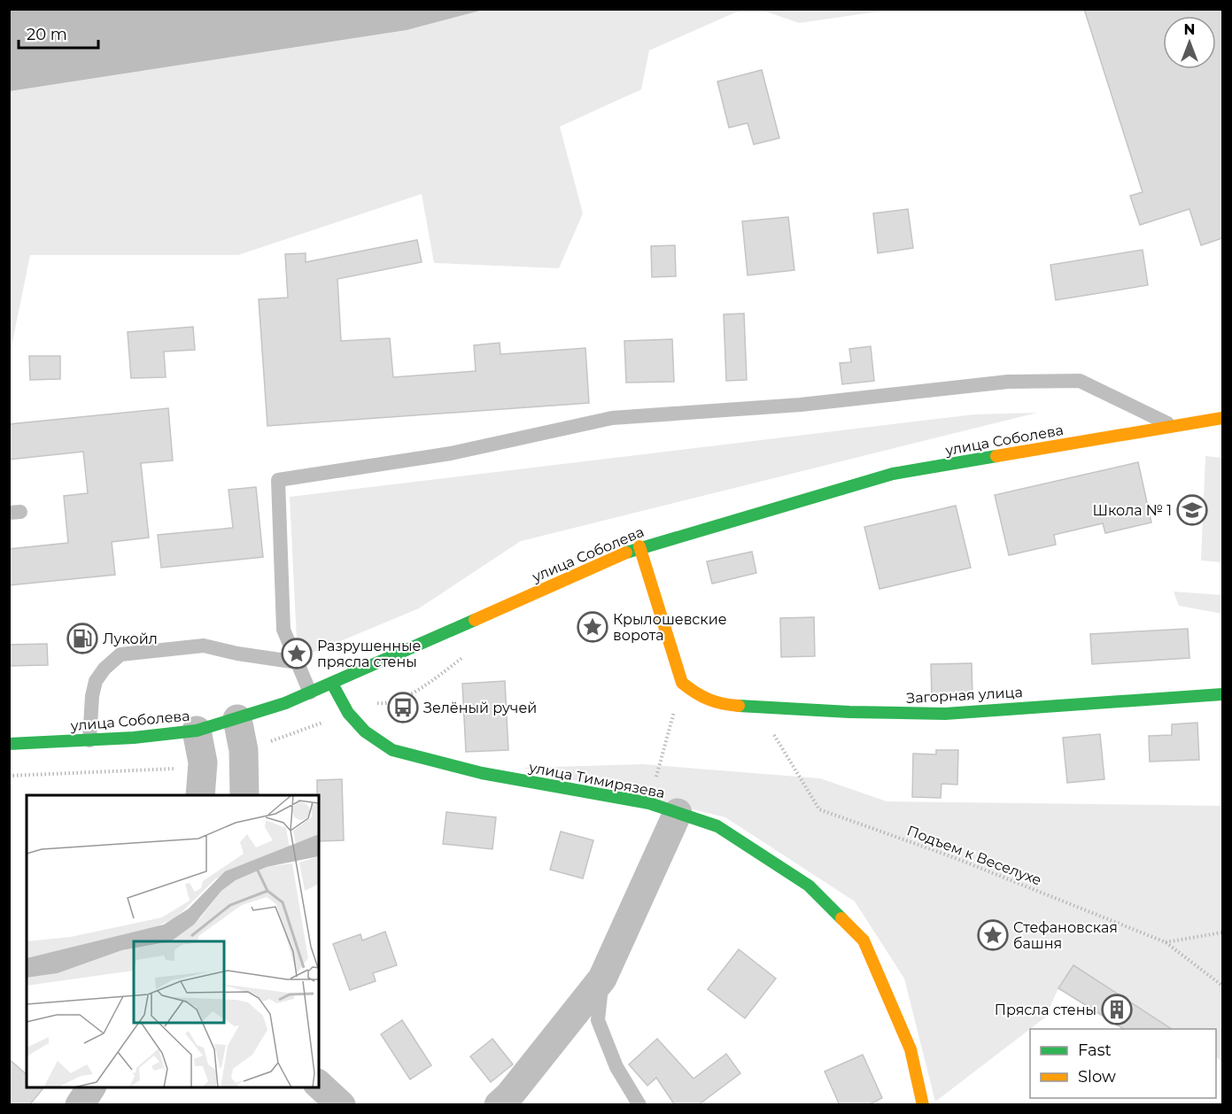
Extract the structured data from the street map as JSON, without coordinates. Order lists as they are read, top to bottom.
{
  "streets": {
    "street": ["улица Соболева", "Загорная улица", "улица Тимирязева"],
    "path": ["Подъем к Веселухе"]
  },
  "crossings": [
    ["улица Соболева", "улица Тимирязева"],
    ["Загорная улица", "Подъем к Веселухе"]
  ],
  "places": {
    "school or university": ["Школа № 1"],
    "place": ["Крылошевские ворота", "Разрушенные прясла стены", "Стефановская башня"],
    "fuel station": ["Лукойл"],
    "bus stop": ["Зелёный ручей"],
    "building": ["Прясла стены"]
  },
  "legend": ["Fast", "Slow"],
  "scale_bar": "20 m",
  "north": "top"
}
